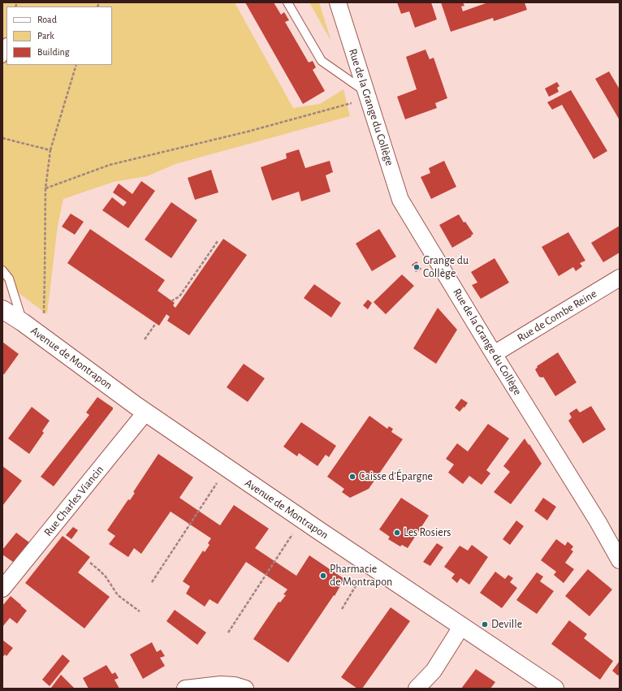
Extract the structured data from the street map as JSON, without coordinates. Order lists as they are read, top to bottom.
{
  "streets": {
    "street": [
      "Rue de la Grange du Collège",
      "Rue de Combe Reine",
      "Avenue de Montrapon",
      "Rue Charles Viancin"
    ]
  },
  "crossings": [
    ["Rue de la Grange du Collège", "Rue de Combe Reine"],
    ["Avenue de Montrapon", "Rue Charles Viancin"]
  ],
  "places": [
    "Grange du Collège",
    "Caisse d'Épargne",
    "Les Rosiers",
    "Pharmacie de Montrapon",
    "Deville"
  ],
  "legend": ["Road", "Park", "Building"]
}
